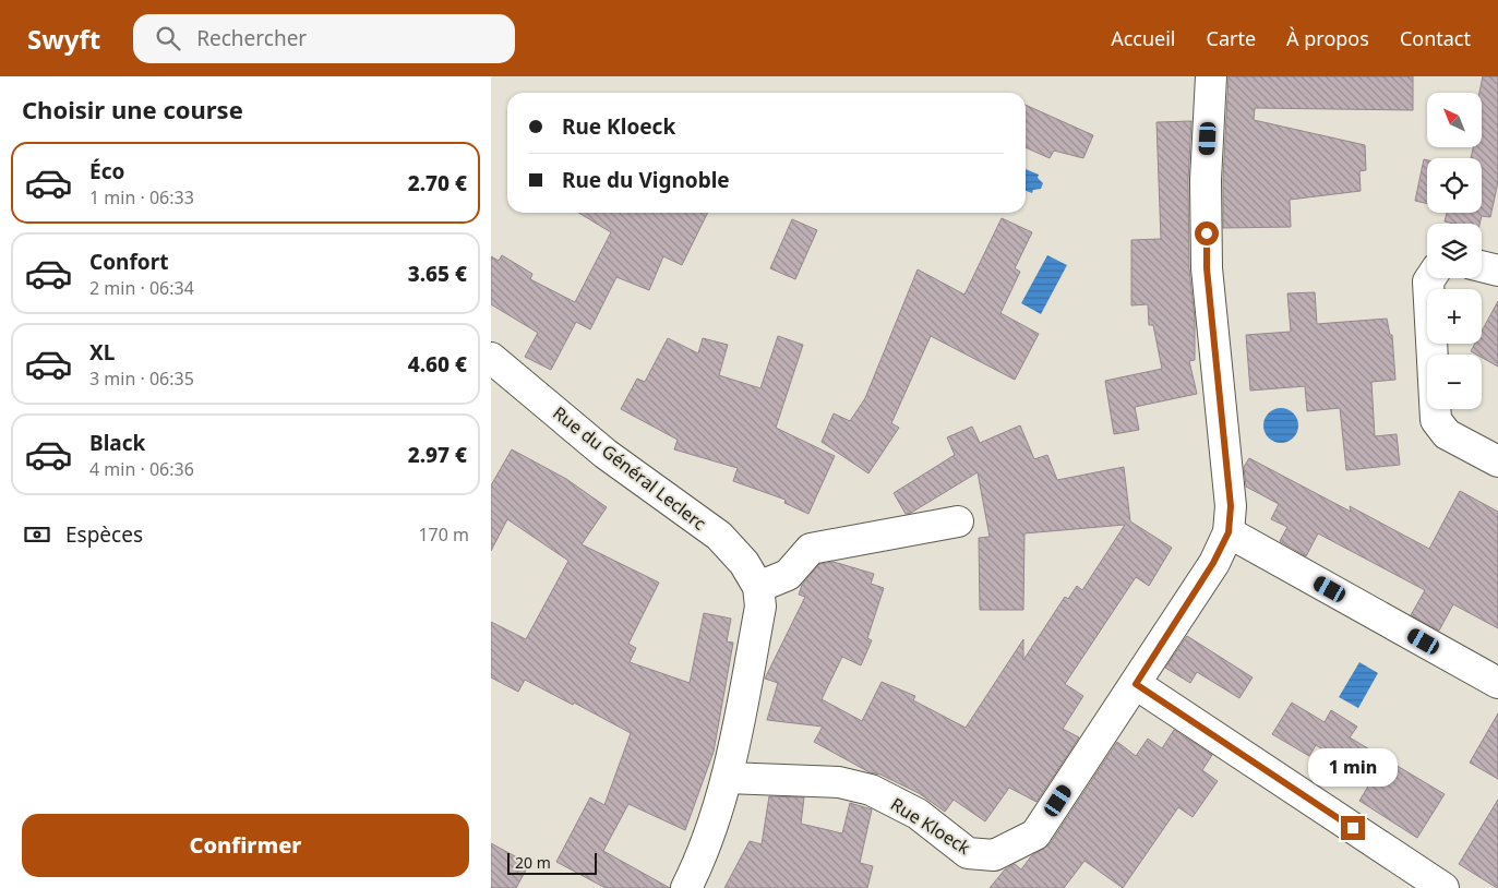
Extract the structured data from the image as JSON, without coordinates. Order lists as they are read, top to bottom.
{
  "streets": {
    "street": ["Rue du Général Leclerc", "Rue Kloeck"]
  },
  "crossings": [
    ["Rue du Général Leclerc", "Rue Kloeck"]
  ],
  "scale_bar": "20 m",
  "north": "top left",
  "page": {
    "header": "Swyft",
    "search": "Rechercher",
    "nav": [
      "Accueil",
      "Carte",
      "À propos",
      "Contact"
    ],
    "heading": "Choisir une course",
    "map_buttons": ["+", "−"],
    "banner": ["Rue Kloeck", "Rue du Vignoble"],
    "list": [
      {
        "name": "Éco",
        "note": "1 min · 06:33",
        "value": "2.70 €"
      },
      {
        "name": "Confort",
        "note": "2 min · 06:34",
        "value": "3.65 €"
      },
      {
        "name": "XL",
        "note": "3 min · 06:35",
        "value": "4.60 €"
      },
      {
        "name": "Black",
        "note": "4 min · 06:36",
        "value": "2.97 €"
      }
    ],
    "pay": ["Espèces", "170 m"],
    "bubble": "1 min",
    "buttons": "Confirmer",
    "scale": "20 m"
  }
}
